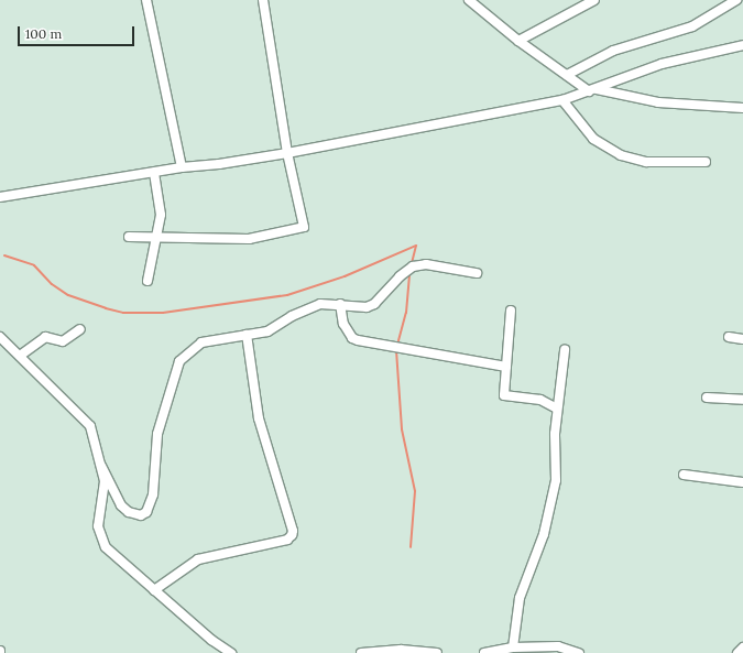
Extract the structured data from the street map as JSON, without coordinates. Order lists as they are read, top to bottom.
{
  "scale_bar": "100 m"
}
